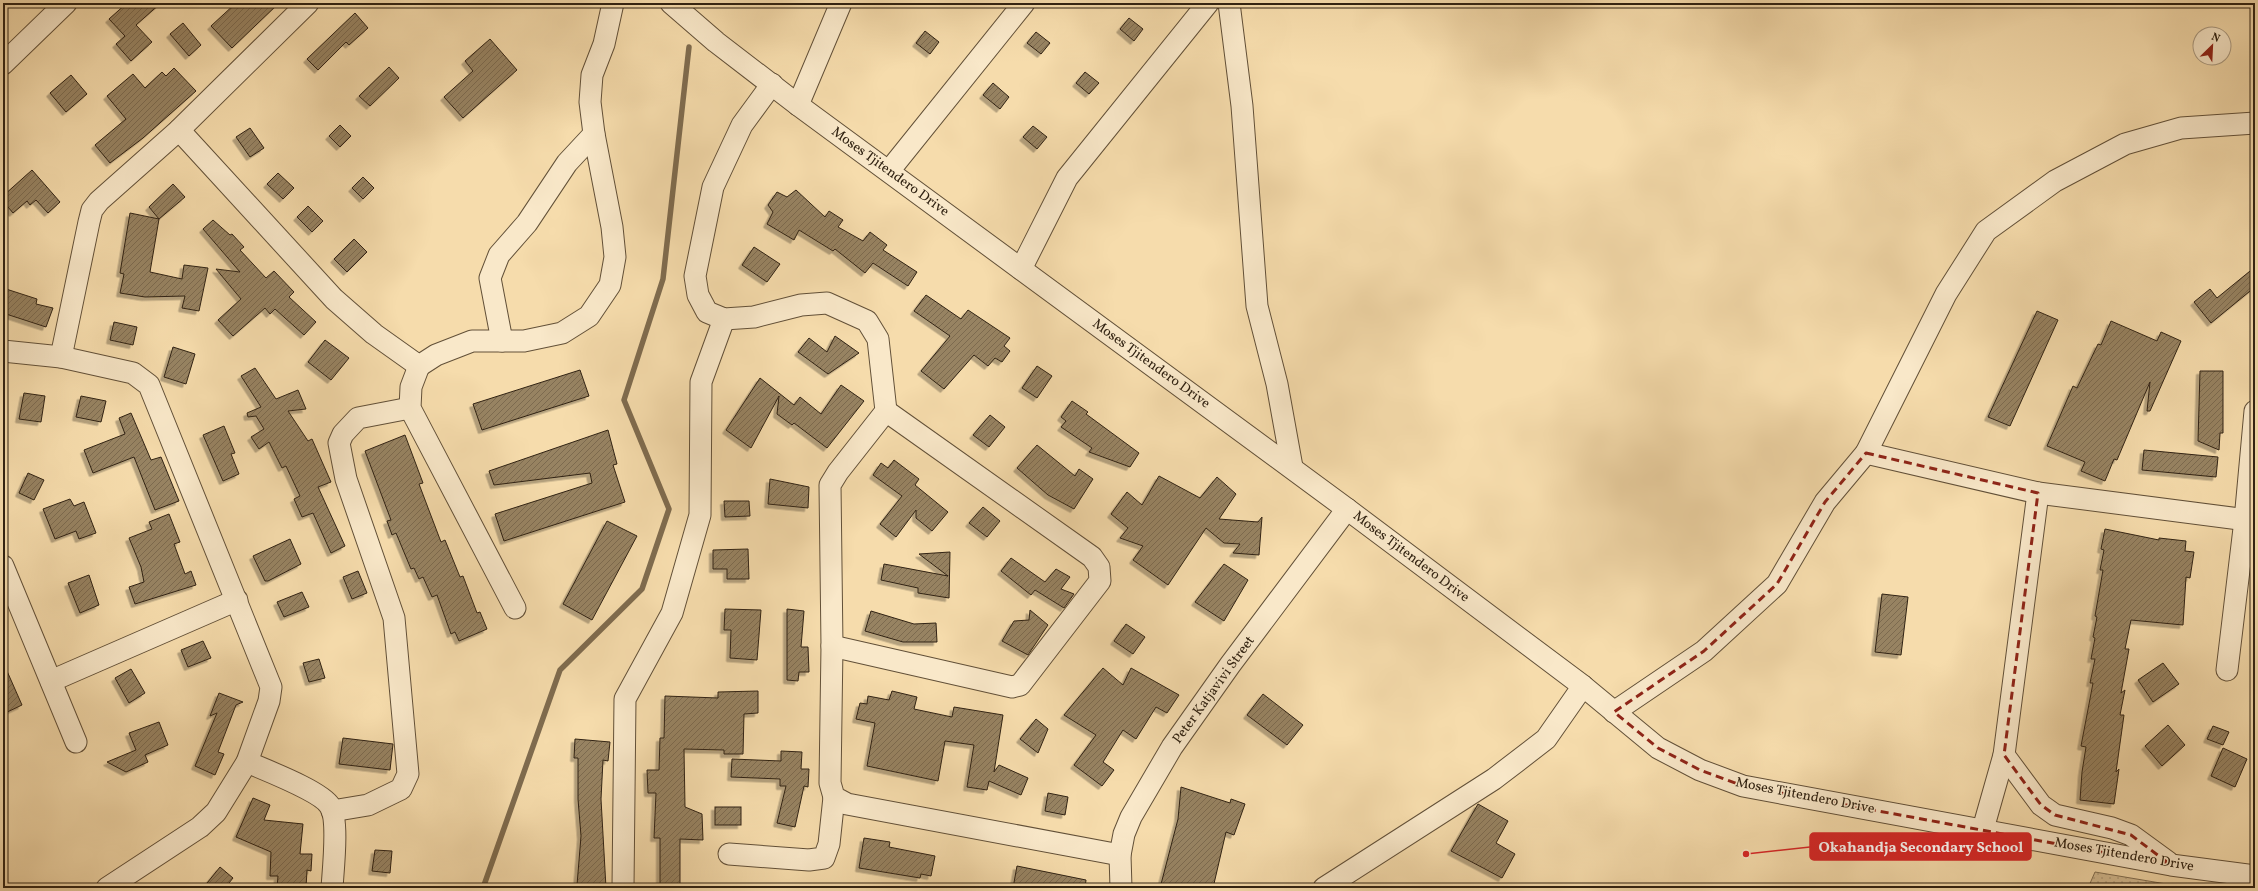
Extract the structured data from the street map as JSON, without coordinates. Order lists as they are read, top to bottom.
{
  "streets": {
    "street": ["Moses Tjitendero Drive", "Peter Katjavivi Street"]
  },
  "crossings": [
    ["Moses Tjitendero Drive", "Peter Katjavivi Street"]
  ],
  "places": ["Okahandja Secondary School"],
  "north": "top right"
}
